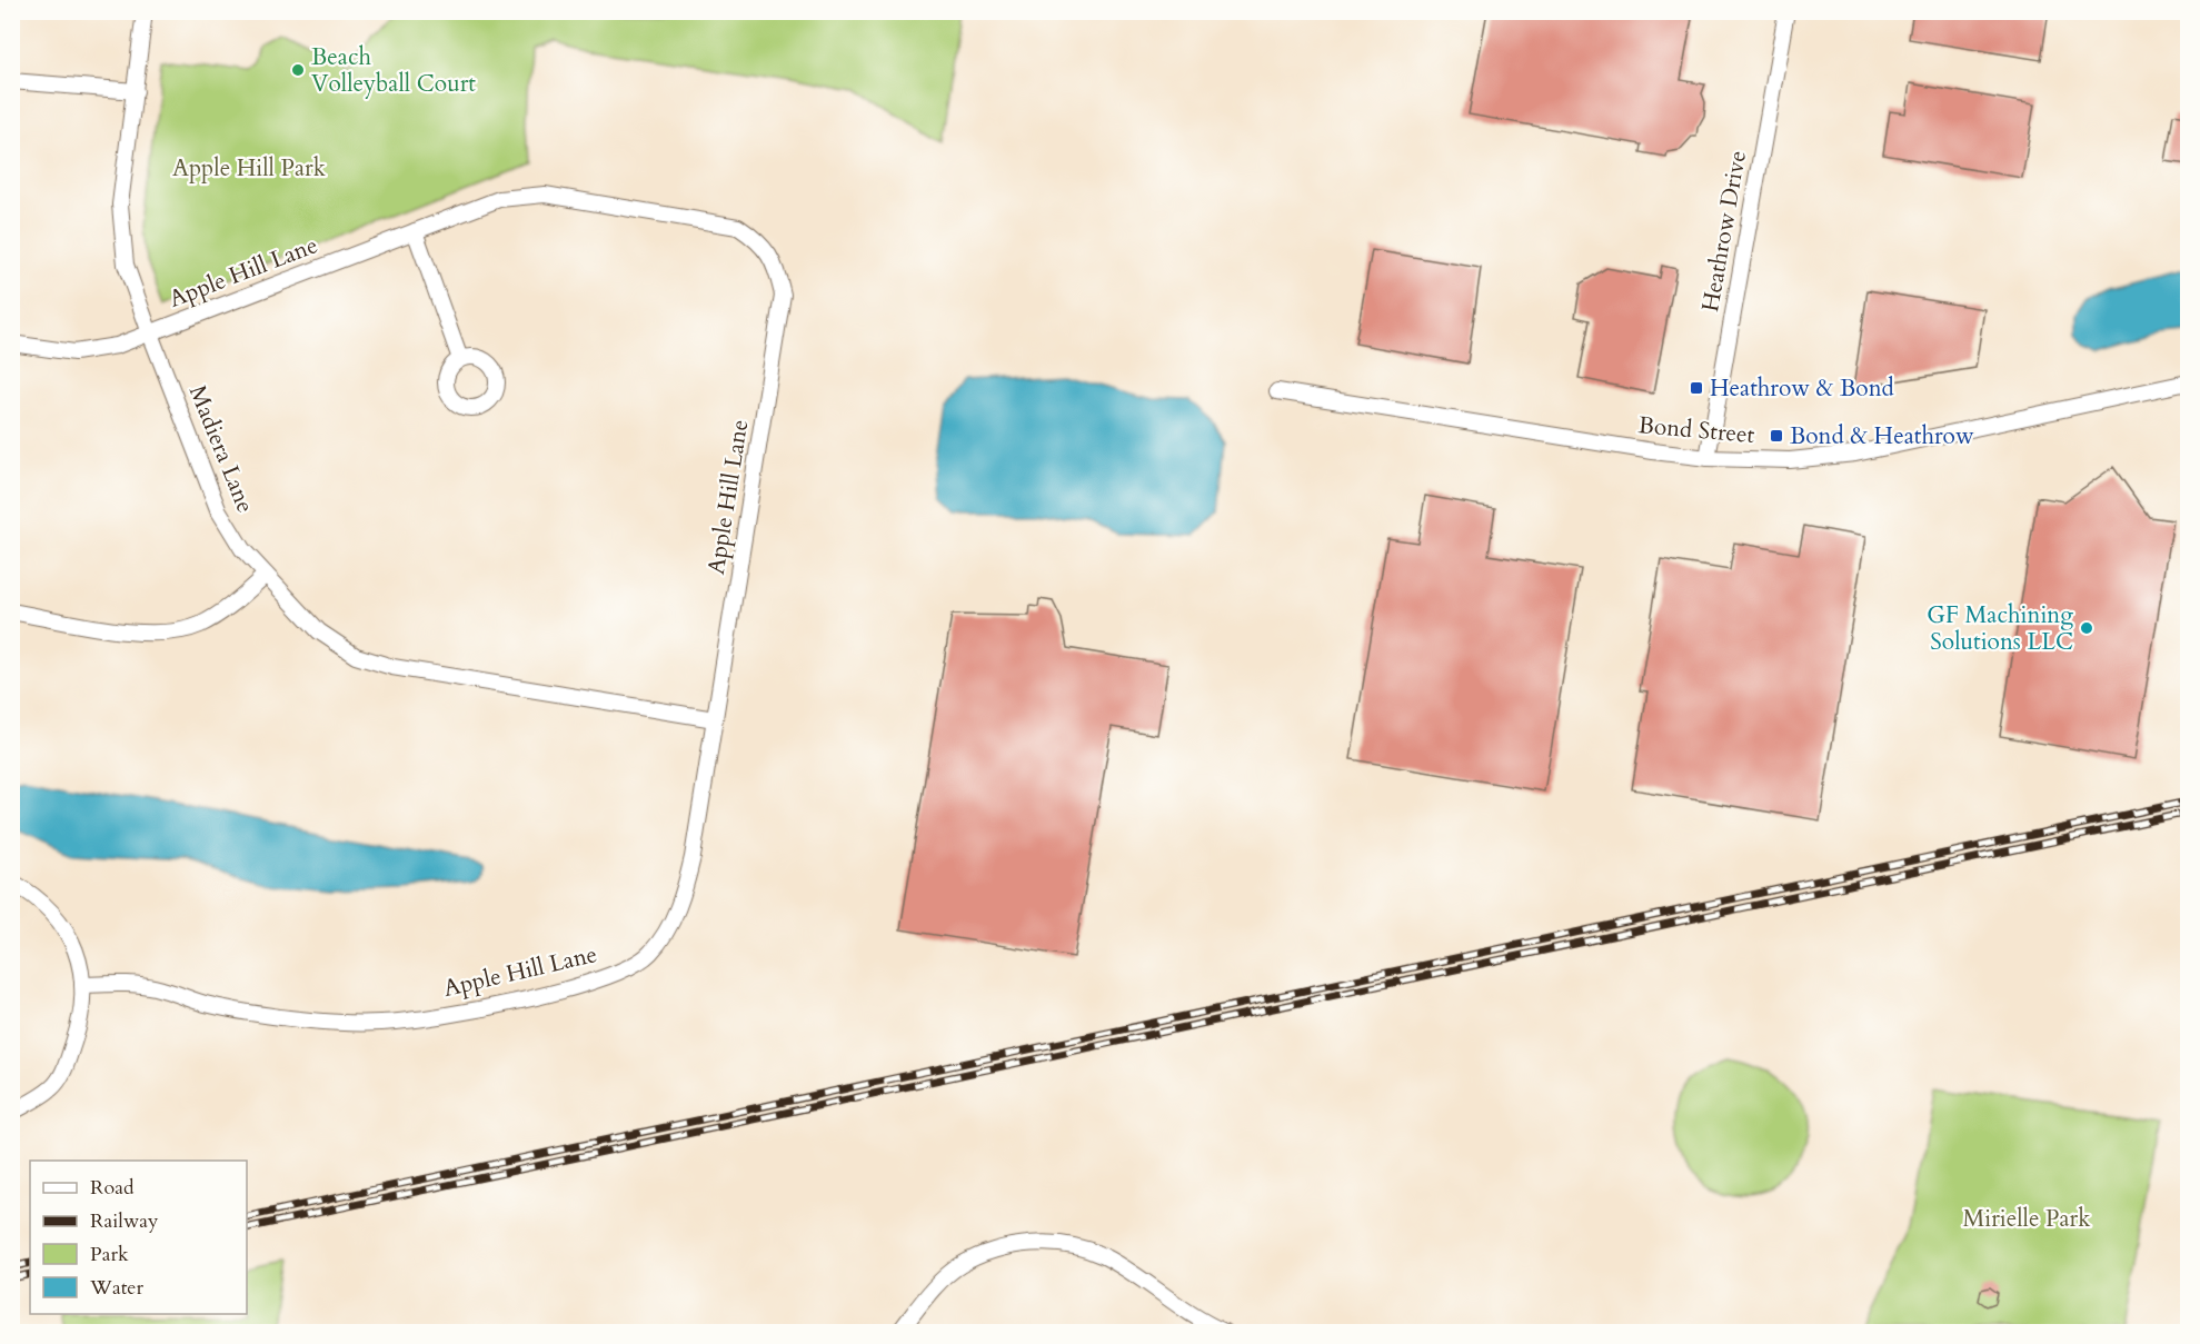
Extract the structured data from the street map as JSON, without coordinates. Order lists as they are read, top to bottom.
{
  "streets": {
    "street": [
      "Heathrow Drive",
      "Apple Hill Lane",
      "Bond Street",
      "Madiera Lane"
    ]
  },
  "crossings": [
    ["Heathrow Drive", "Bond Street"],
    ["Apple Hill Lane", "Madiera Lane"]
  ],
  "parks": ["Apple Hill Park", "Mirielle Park"],
  "places": {
    "other": ["Beach Volleyball Court", "GF Machining Solutions LLC"],
    "transit": ["Heathrow & Bond", "Bond & Heathrow"]
  },
  "legend": [
    "Road",
    "Railway",
    "Park",
    "Water"
  ]
}
